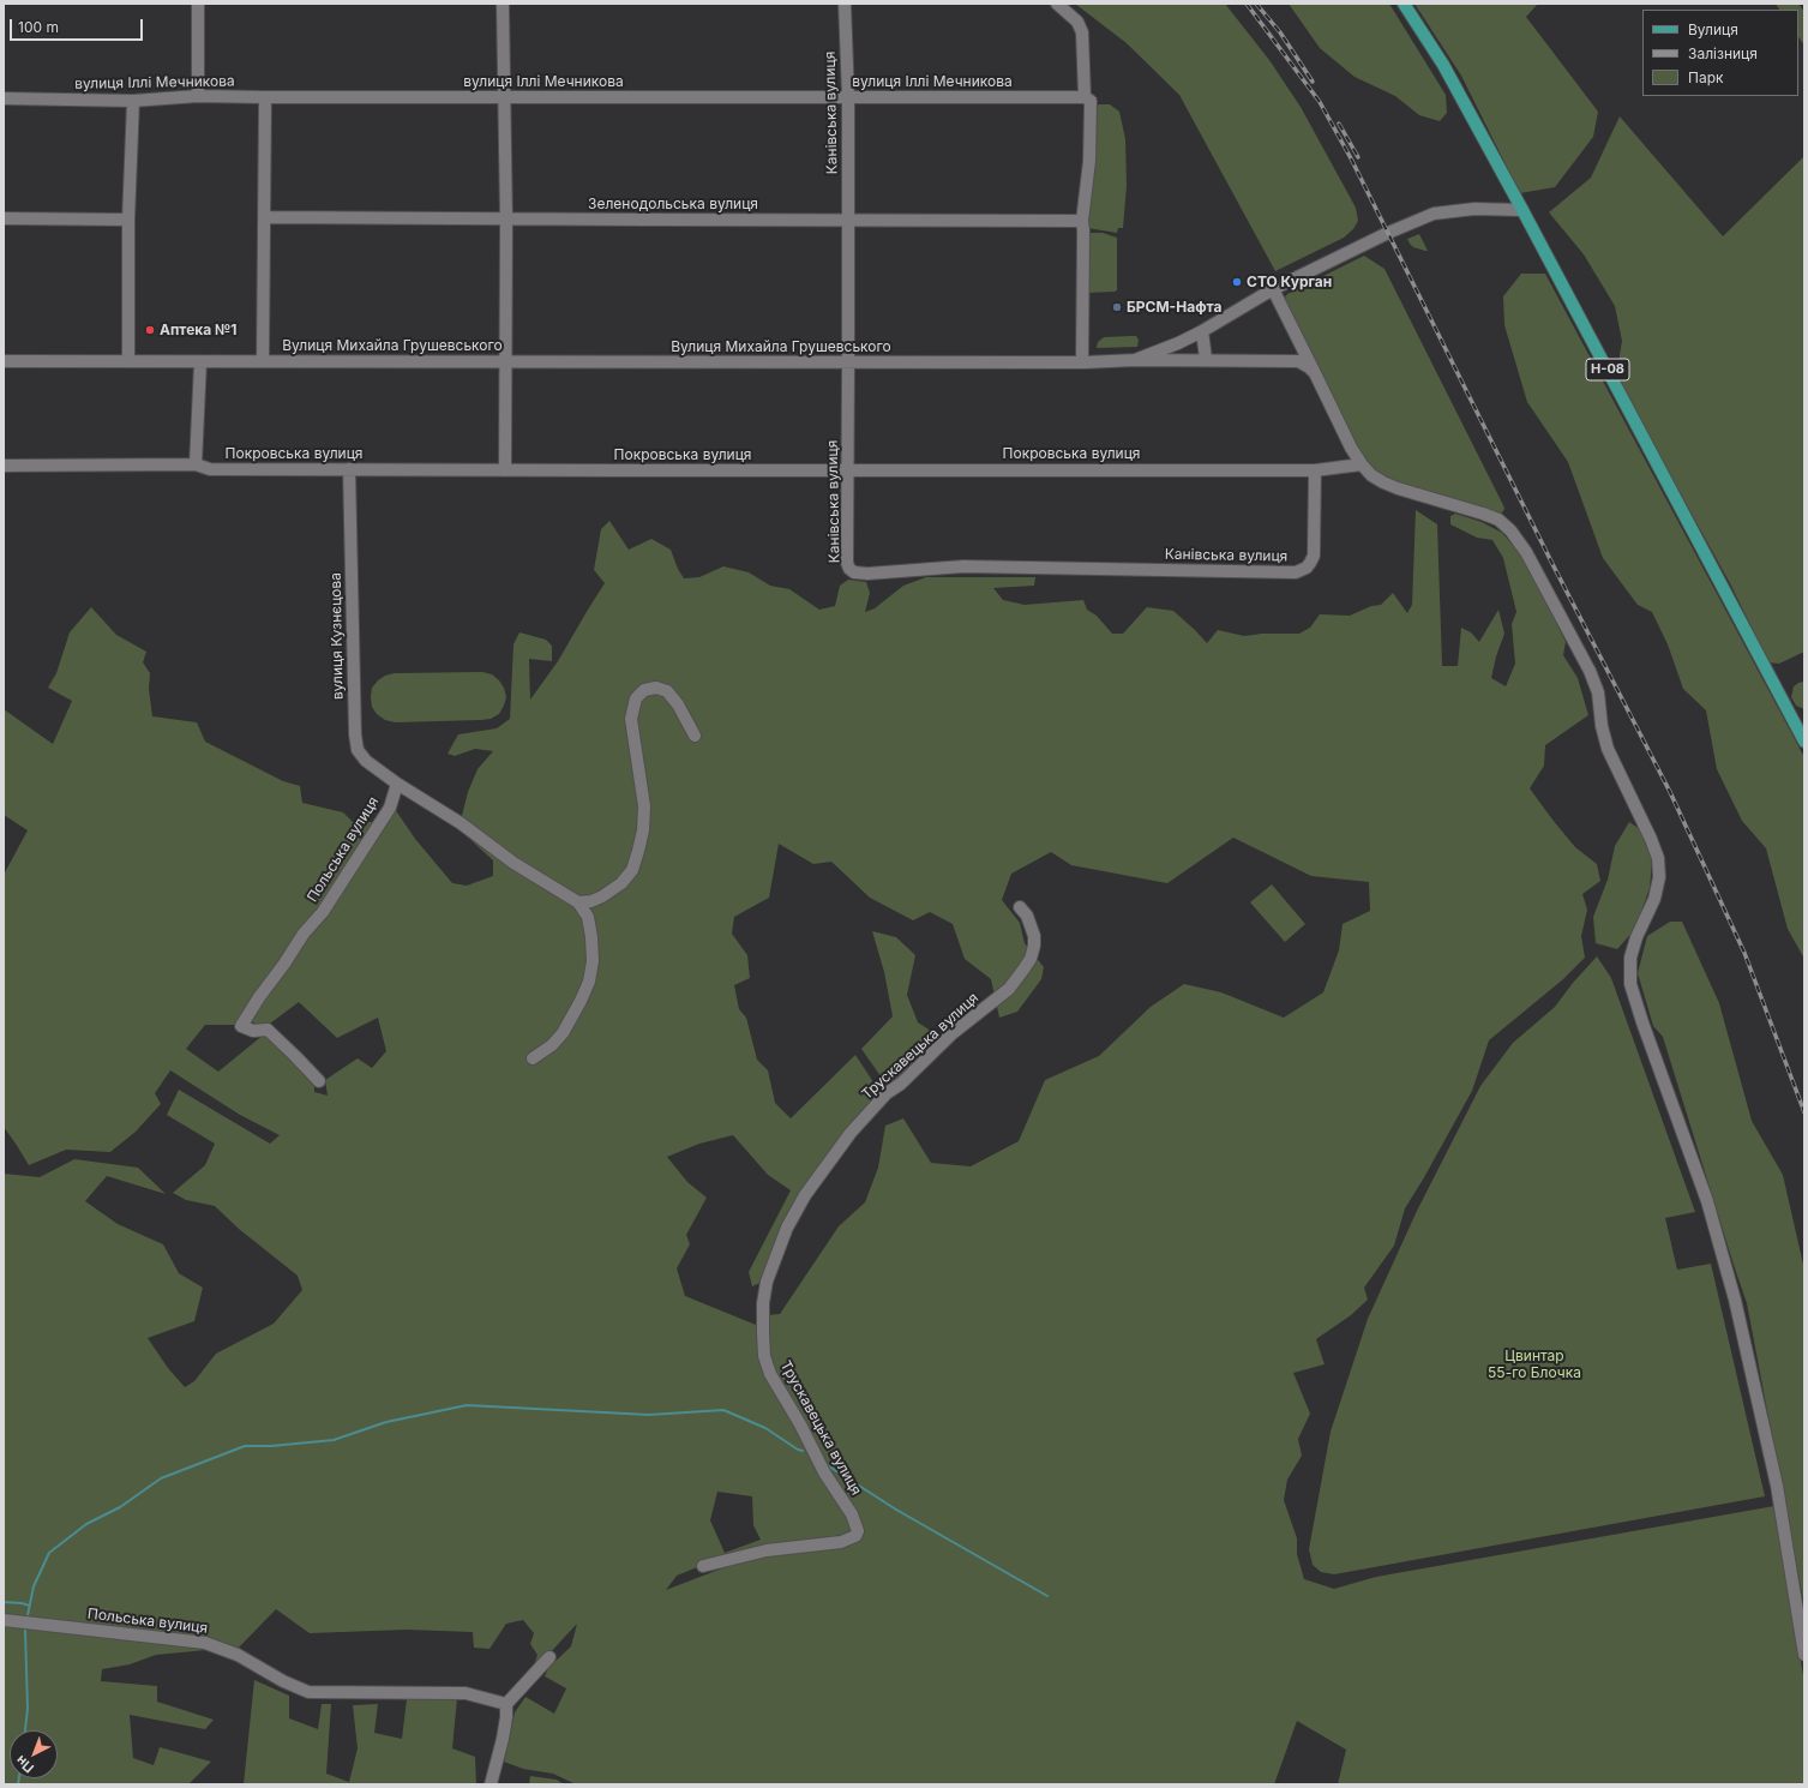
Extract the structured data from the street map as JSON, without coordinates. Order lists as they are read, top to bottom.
{
  "streets": {
    "main road": ["Н-08"],
    "street": [
      "вулиця Іллі Мечникова",
      "Канівська вулиця",
      "Зеленодольська вулиця",
      "Вулиця Михайла Грушевського",
      "Покровська вулиця",
      "вулиця Кузнєцова",
      "Польська вулиця",
      "Трускавецька вулиця"
    ]
  },
  "crossings": [
    ["вулиця Іллі Мечникова", "Канівська вулиця"],
    ["Канівська вулиця", "Зеленодольська вулиця"],
    ["Канівська вулиця", "Вулиця Михайла Грушевського"],
    ["Канівська вулиця", "Покровська вулиця"],
    ["Вулиця Михайла Грушевського", "Н-08"],
    ["Покровська вулиця", "вулиця Кузнєцова"],
    ["вулиця Кузнєцова", "Польська вулиця"]
  ],
  "parks": ["Цвинтар 55-го Блочка"],
  "places": ["СТО Курган", "БРСМ-Нафта", "Аптека №1"],
  "legend": ["Вулиця", "Залізниця", "Парк"],
  "scale_bar": "100 m",
  "north": "bottom left"
}
